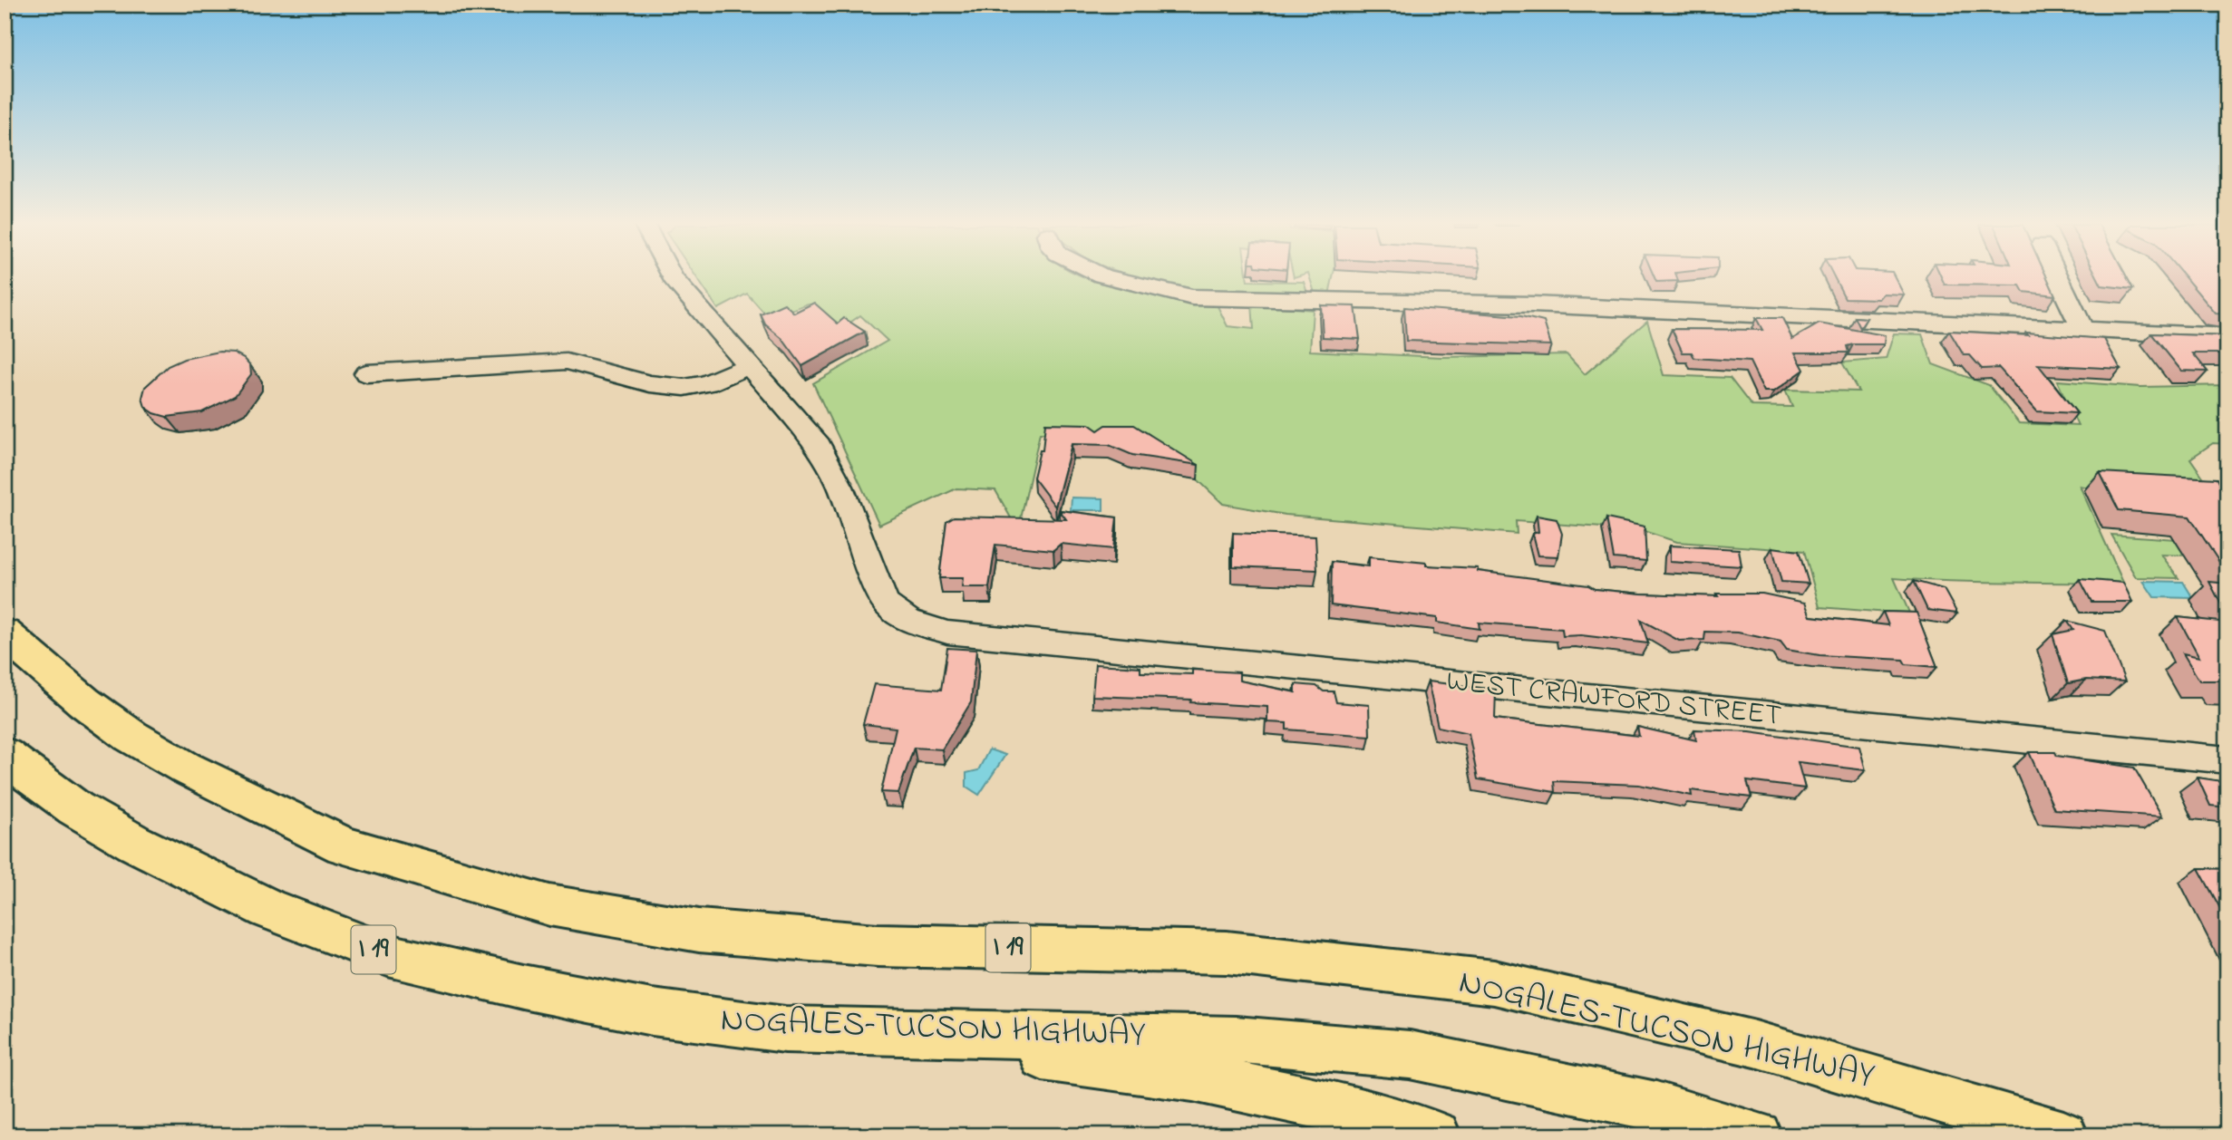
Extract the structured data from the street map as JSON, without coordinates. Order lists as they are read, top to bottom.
{
  "streets": {
    "highway": ["I 19", "NOGALES–TUCSON HIGHWAY"],
    "street": ["WEST CRAWFORD STREET"]
  }
}
